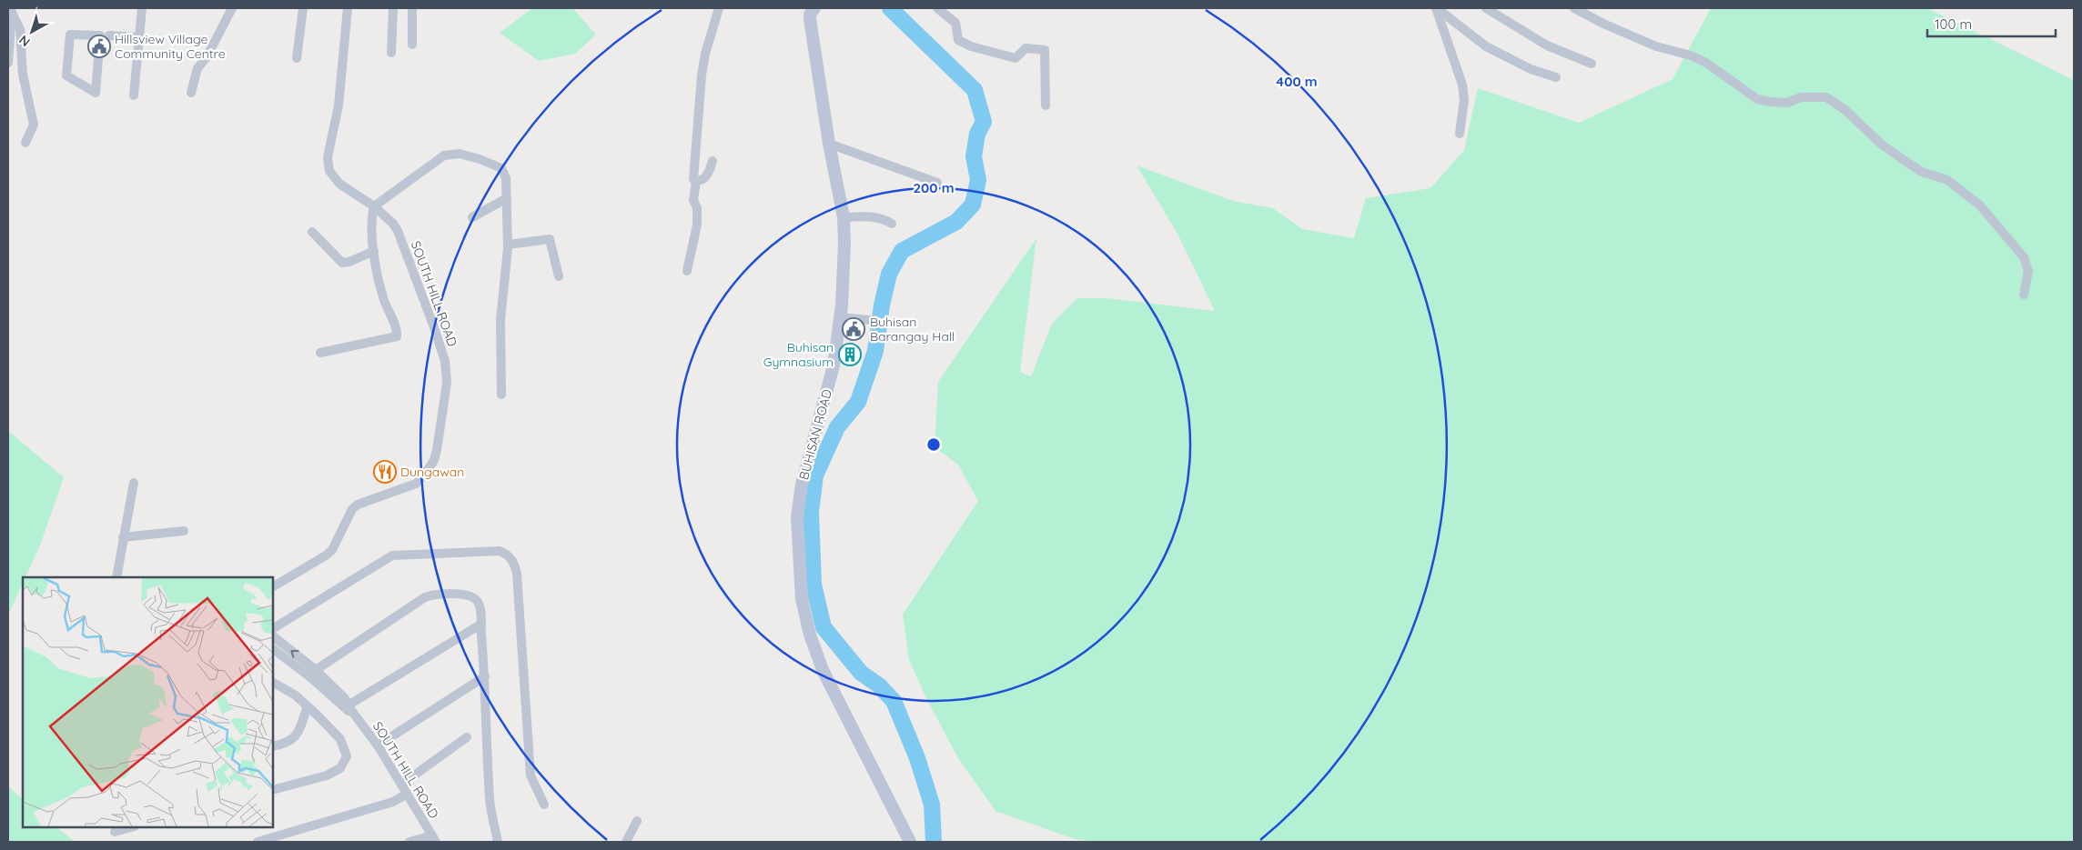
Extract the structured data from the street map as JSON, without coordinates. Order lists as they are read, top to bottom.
{
  "streets": {
    "street": ["SOUTH HILL ROAD", "BUHISAN ROAD"]
  },
  "places": {
    "public building": ["Hillsview Village Community Centre", "Buhisan Barangay Hall"],
    "building": ["Buhisan Gymnasium"],
    "restaurant": ["Dungawan"]
  },
  "scale_bar": "100 m",
  "north": "bottom left",
  "rings": ["400 m", "200 m"]
}
